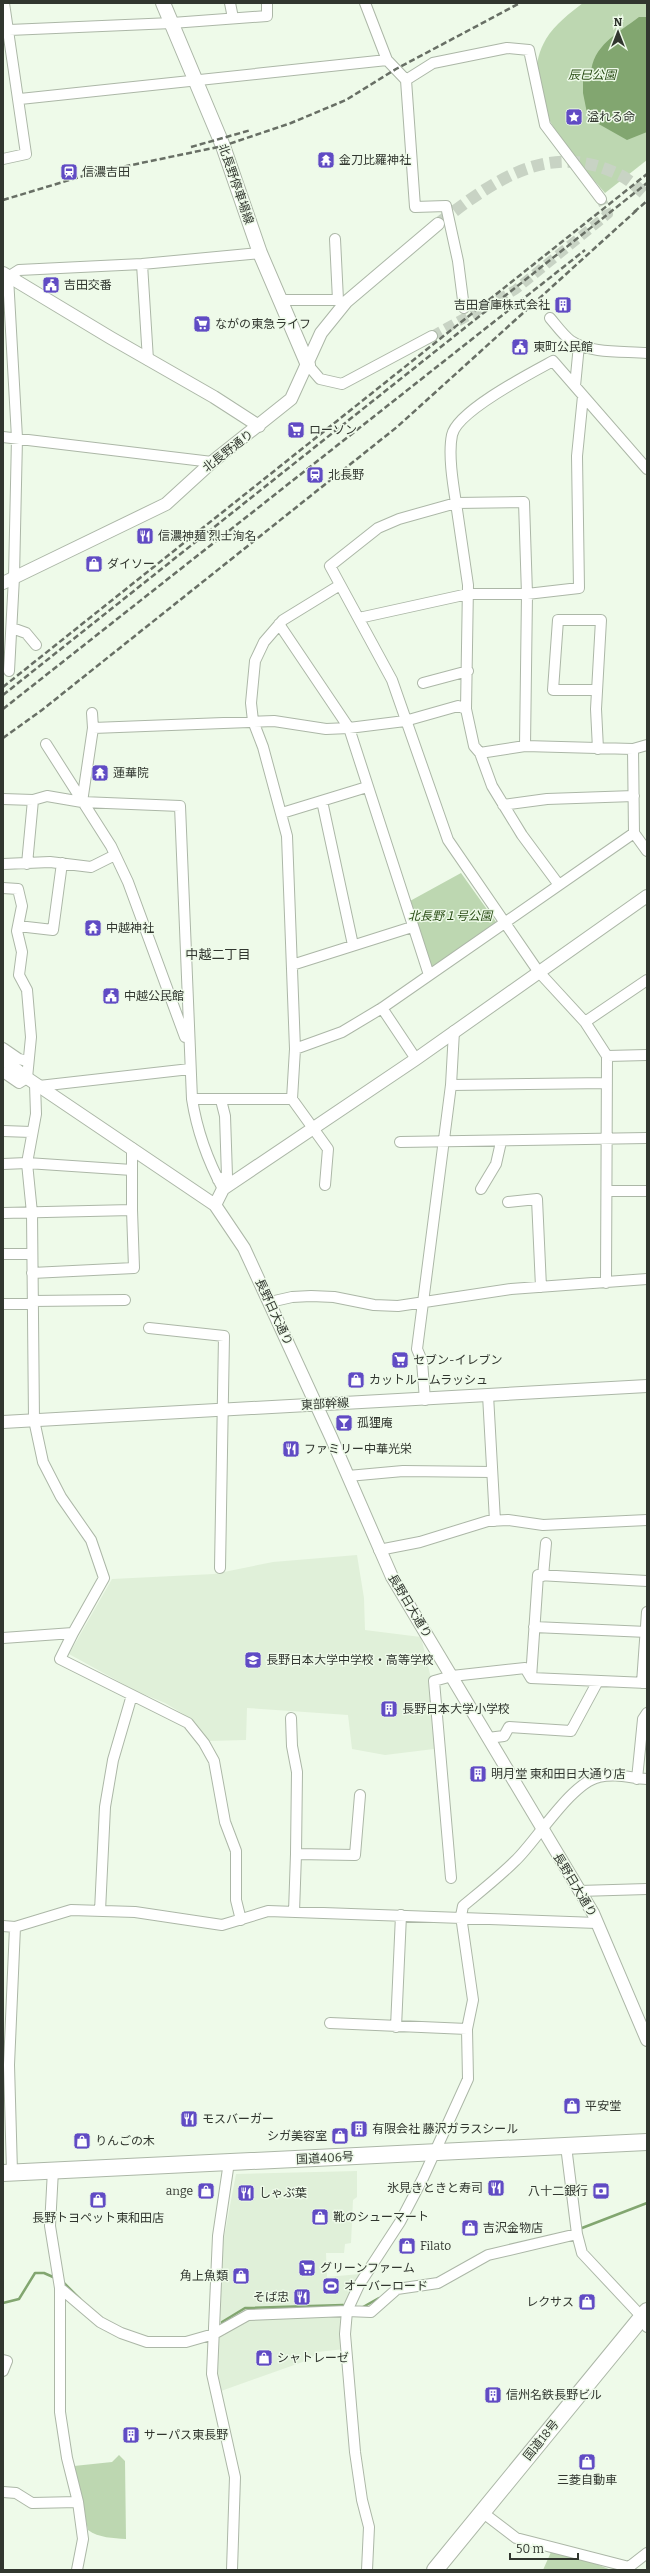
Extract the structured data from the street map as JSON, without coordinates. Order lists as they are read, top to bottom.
{
  "streets": {
    "highway": ["国道406号", "国道18号"],
    "main road": ["北長野停車場線"],
    "street": ["北長野通り", "長野日大通り", "東部幹線"]
  },
  "crossings": [
    ["北長野停車場線", "北長野通り"],
    ["長野日大通り", "東部幹線"]
  ],
  "districts": ["中越二丁目"],
  "parks": ["辰巳公園", "北長野１号公園"],
  "places": {
    "place": ["溢れる命"],
    "temple": ["金刀比羅神社", "蓮華院", "中越神社"],
    "station": ["信濃吉田", "北長野"],
    "public building": ["吉田交番", "東町公民館", "中越公民館"],
    "building": [
      "吉田倉庫株式会社",
      "長野日本大学小学校",
      "明月堂 東和田日大通り店",
      "有限会社 藤沢ガラスシール",
      "信州名鉄長野ビル",
      "サーパス東長野"
    ],
    "supermarket": [
      "ながの東急ライフ",
      "ローソン",
      "セブン-イレブン",
      "グリーンファーム"
    ],
    "restaurant": [
      "信濃神麺 烈士洵名",
      "ファミリー中華光栄",
      "モスバーガー",
      "氷見きときと寿司",
      "しゃぶ葉",
      "そば忠"
    ],
    "shop": [
      "ダイソー",
      "カットルームラッシュ",
      "平安堂",
      "シガ美容室",
      "りんごの木",
      "ange",
      "長野トヨペット東和田店",
      "靴のシューマート",
      "吉沢金物店",
      "Filato",
      "角上魚類",
      "レクサス",
      "シャトレーゼ",
      "三菱自動車"
    ],
    "bar": ["孤狸庵"],
    "school or university": ["長野日本大学中学校・高等学校"],
    "bank": ["八十二銀行"],
    "sports": ["オーバーロード"]
  },
  "scale_bar": "50 m",
  "north": "top"
}
